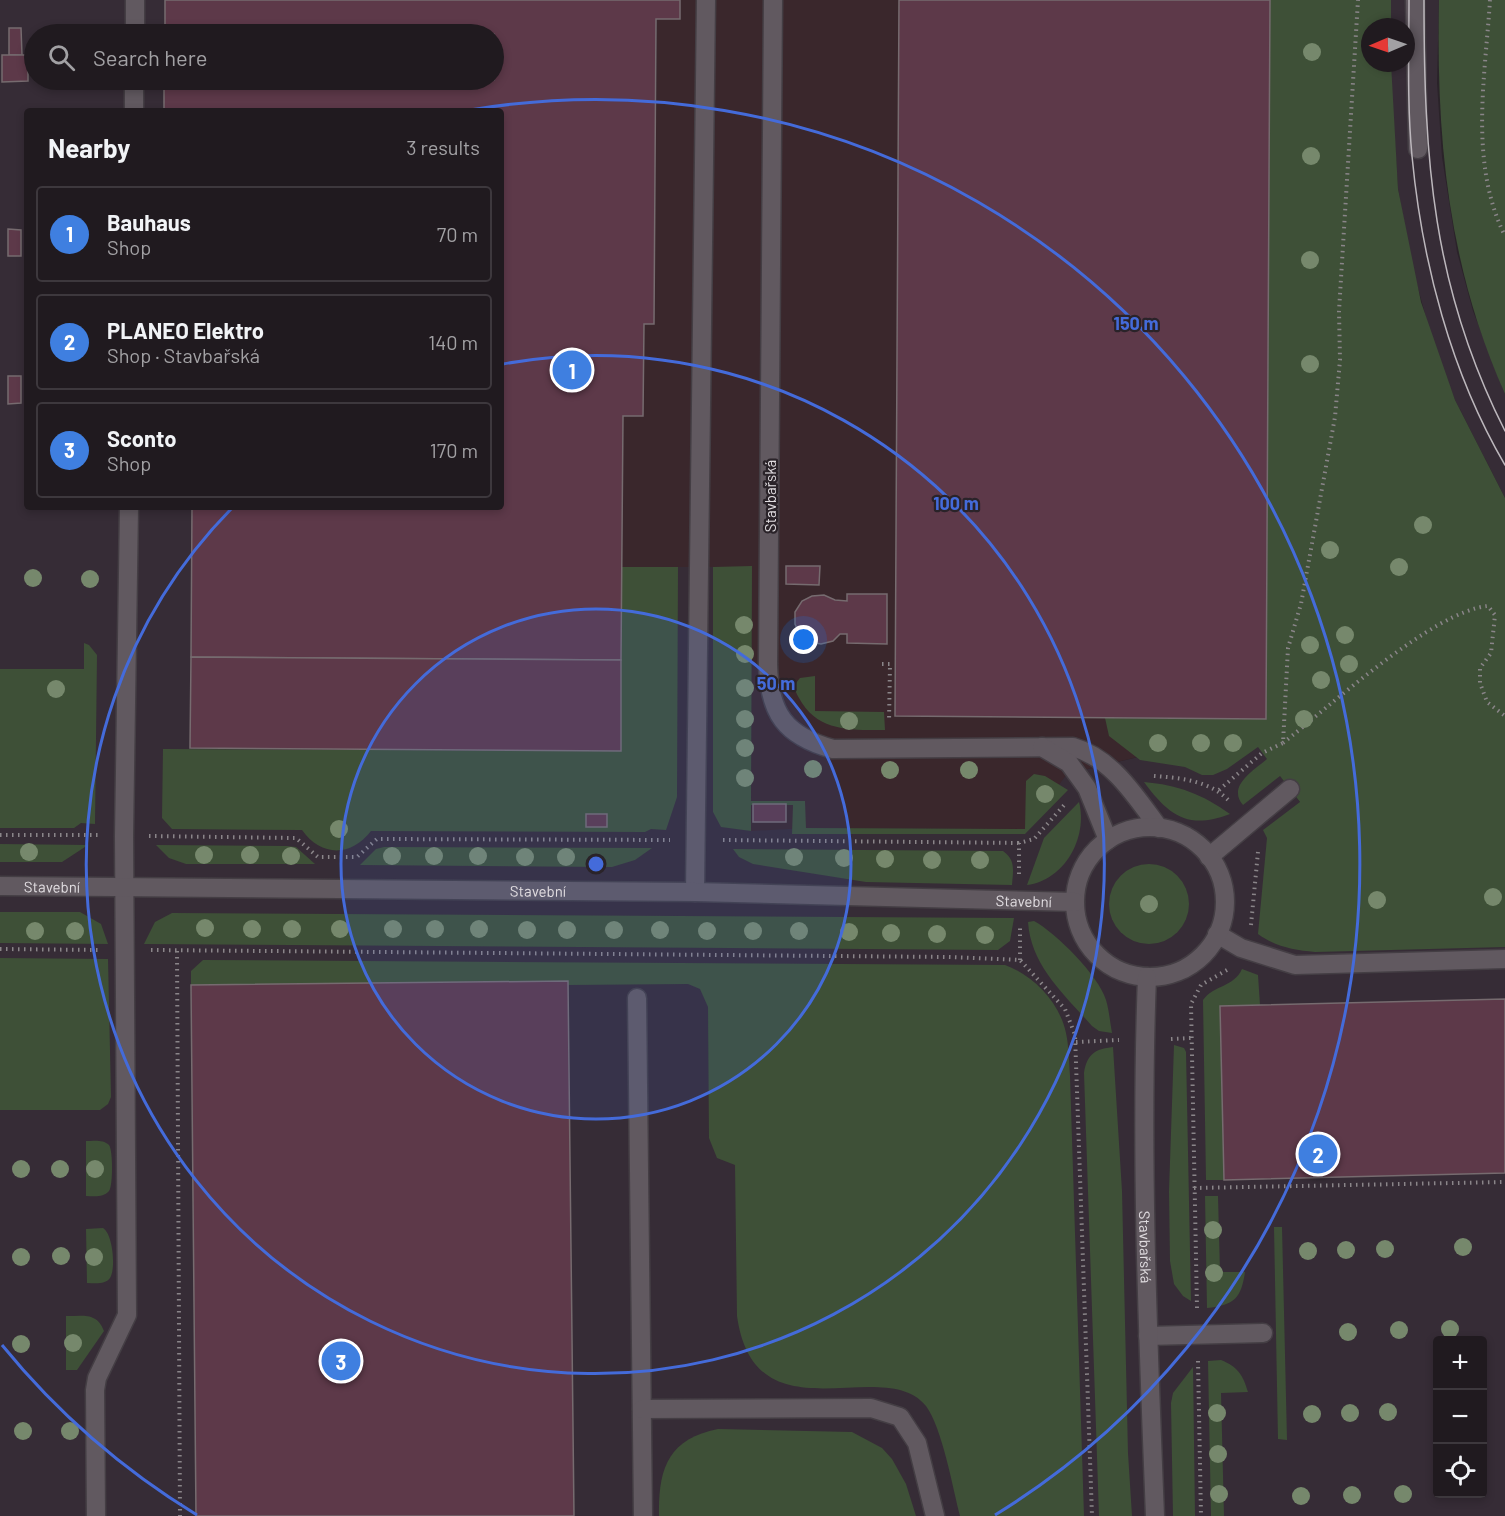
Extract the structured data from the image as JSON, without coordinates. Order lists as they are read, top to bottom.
{
  "streets": {
    "street": ["Stavbařská", "Stavební"]
  },
  "crossings": [
    ["Stavbařská", "Stavební"]
  ],
  "north": "left",
  "page": {
    "search": "Search here",
    "heading": ["Nearby", "3 results"],
    "list": [
      {
        "mark": "1",
        "name": "Bauhaus",
        "note": "Shop",
        "value": "70 m"
      },
      {
        "mark": "2",
        "name": "PLANEO Elektro",
        "note": "Shop · Stavbařská",
        "value": "140 m"
      },
      {
        "mark": "3",
        "name": "Sconto",
        "note": "Shop",
        "value": "170 m"
      }
    ],
    "pins": ["1", "2", "3"],
    "map_buttons": ["+", "−"]
  },
  "rings": ["150 m", "100 m", "50 m"]
}
